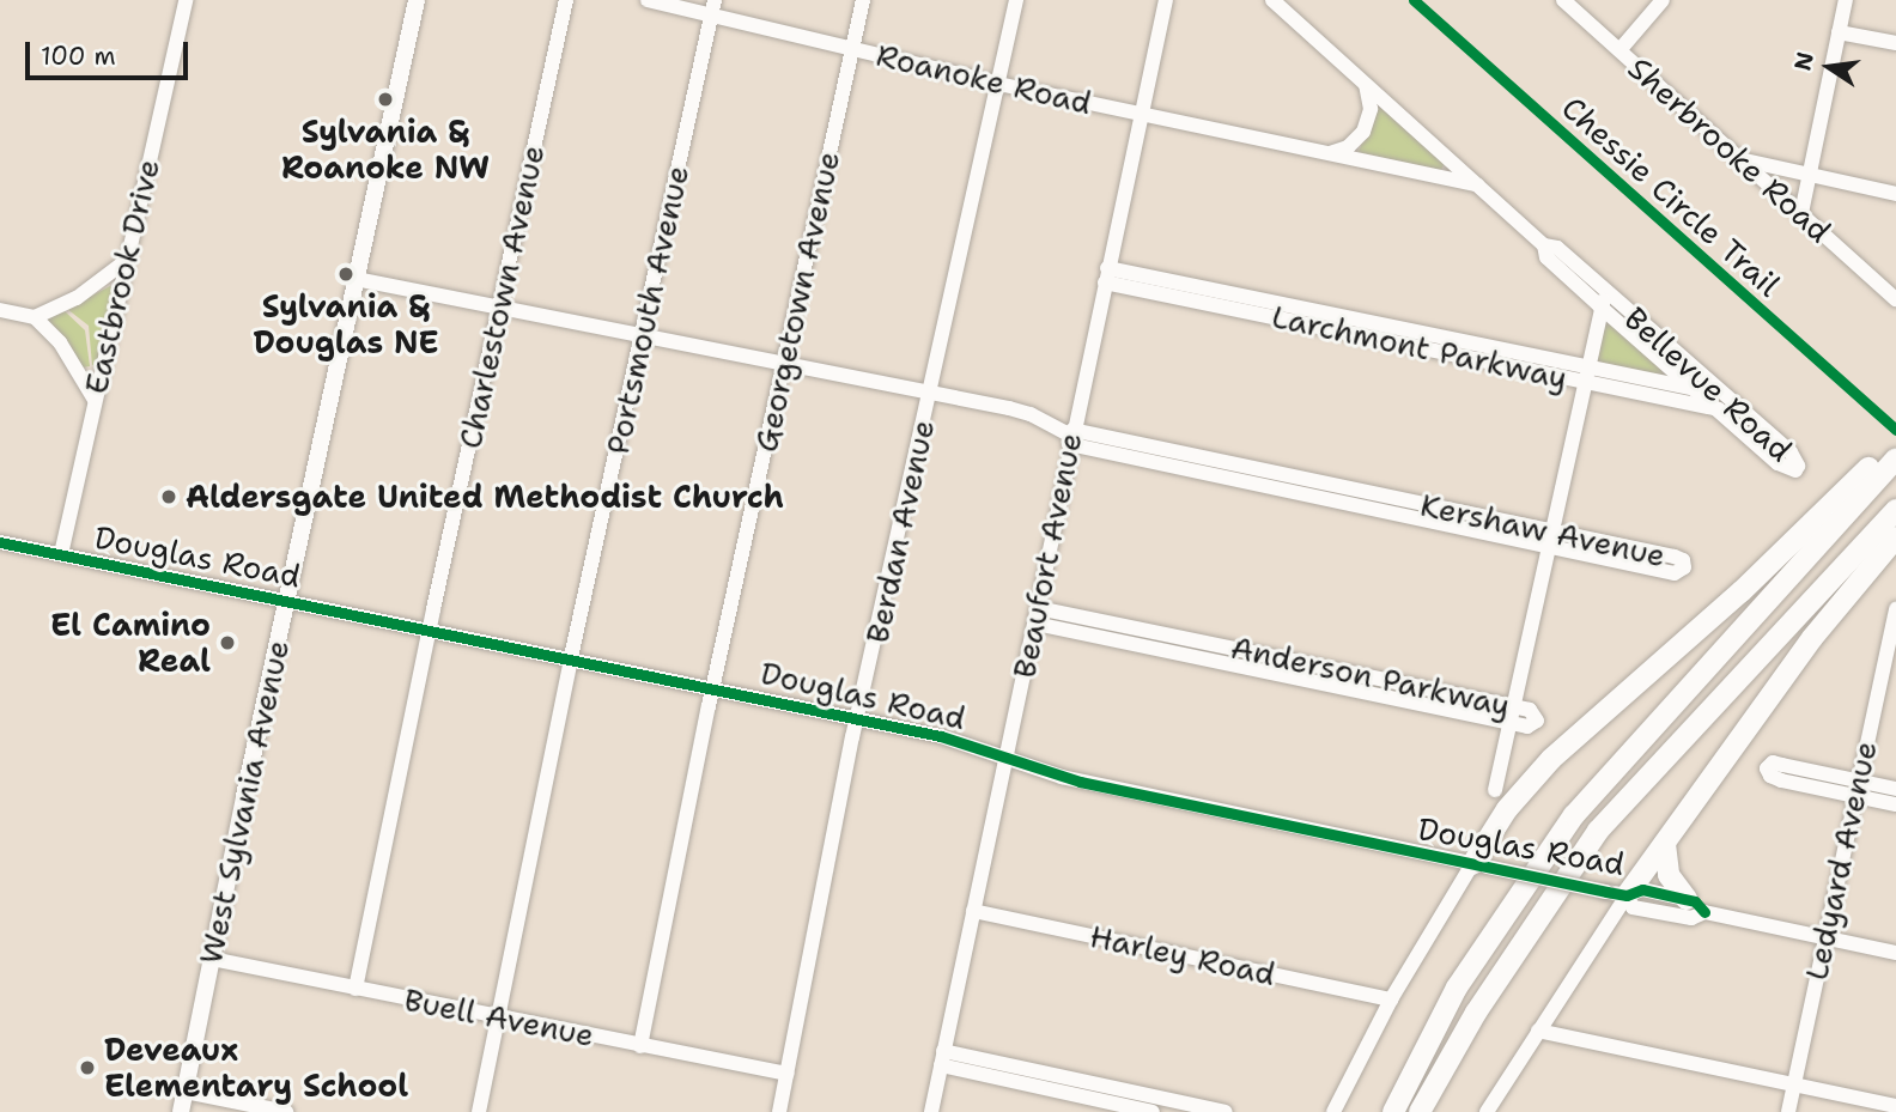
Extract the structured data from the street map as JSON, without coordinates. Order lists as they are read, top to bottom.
{
  "streets": {
    "main road": ["West Sylvania Avenue"],
    "street": [
      "Roanoke Road",
      "Sherbrooke Road",
      "Eastbrook Drive",
      "Charlestown Avenue",
      "Georgetown Avenue",
      "Portsmouth Avenue",
      "Larchmont Parkway",
      "Bellevue Road",
      "Kershaw Avenue",
      "Berdan Avenue",
      "Beaufort Avenue",
      "Douglas Road",
      "Anderson Parkway",
      "Ledyard Avenue",
      "Harley Road",
      "Buell Avenue"
    ],
    "cycle path": ["Chessie Circle Trail"]
  },
  "crossings": [
    ["Roanoke Road", "Georgetown Avenue"],
    ["Roanoke Road", "Portsmouth Avenue"],
    ["Roanoke Road", "Bellevue Road"],
    ["Roanoke Road", "Berdan Avenue"],
    ["Roanoke Road", "Beaufort Avenue"],
    ["Eastbrook Drive", "Douglas Road"],
    ["Charlestown Avenue", "Kershaw Avenue"],
    ["Charlestown Avenue", "Douglas Road"],
    ["Charlestown Avenue", "Buell Avenue"],
    ["Georgetown Avenue", "Kershaw Avenue"],
    ["Georgetown Avenue", "Douglas Road"],
    ["Georgetown Avenue", "Buell Avenue"],
    ["Portsmouth Avenue", "Kershaw Avenue"],
    ["Portsmouth Avenue", "Douglas Road"],
    ["Portsmouth Avenue", "Buell Avenue"],
    ["Larchmont Parkway", "Bellevue Road"],
    ["Larchmont Parkway", "Beaufort Avenue"],
    ["Kershaw Avenue", "Berdan Avenue"],
    ["Kershaw Avenue", "Beaufort Avenue"],
    ["Kershaw Avenue", "West Sylvania Avenue"],
    ["Berdan Avenue", "Douglas Road"],
    ["Berdan Avenue", "Buell Avenue"],
    ["Beaufort Avenue", "Douglas Road"],
    ["Beaufort Avenue", "Anderson Parkway"],
    ["Beaufort Avenue", "Harley Road"],
    ["Douglas Road", "West Sylvania Avenue"],
    ["Douglas Road", "Ledyard Avenue"],
    ["West Sylvania Avenue", "Buell Avenue"]
  ],
  "places": [
    "Sylvania & Roanoke NW",
    "Sylvania & Douglas NE",
    "Aldersgate United Methodist Church",
    "El Camino Real",
    "Deveaux Elementary School"
  ],
  "scale_bar": "100 m",
  "north": "left"
}
